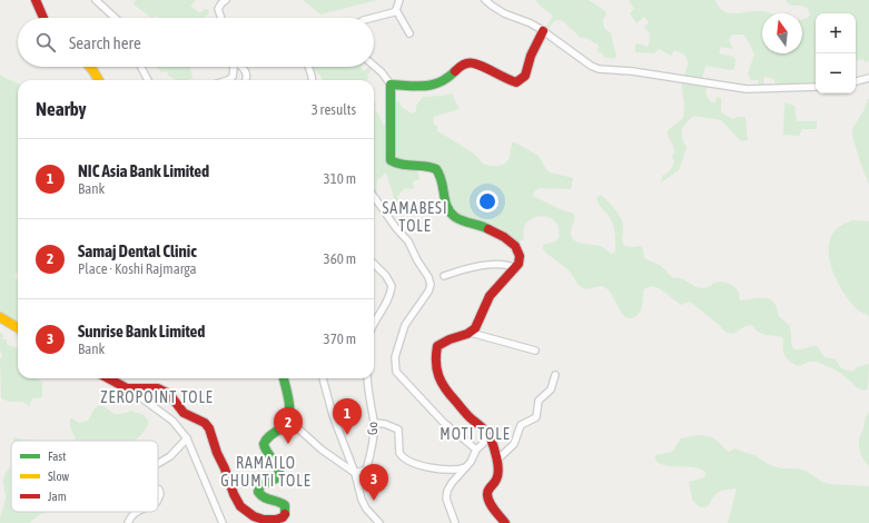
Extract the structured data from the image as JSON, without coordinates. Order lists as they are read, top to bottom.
{
  "streets": {
    "street": ["Go"]
  },
  "districts": [
    "SAMABESI TOLE",
    "ZEROPOINT TOLE",
    "MOTI TOLE",
    "RAMAILO GHUMTI TOLE"
  ],
  "legend": ["Fast", "Slow", "Jam"],
  "north": "top",
  "page": {
    "map_buttons": ["+", "−"],
    "search": "Search here",
    "heading": ["Nearby", "3 results"],
    "list": [
      {
        "mark": "1",
        "name": "NIC Asia Bank Limited",
        "note": "Bank",
        "value": "310 m"
      },
      {
        "mark": "2",
        "name": "Samaj Dental Clinic",
        "note": "Place · Koshi Rajmarga",
        "value": "360 m"
      },
      {
        "mark": "3",
        "name": "Sunrise Bank Limited",
        "note": "Bank",
        "value": "370 m"
      }
    ],
    "pins": ["1", "2", "3"]
  }
}
